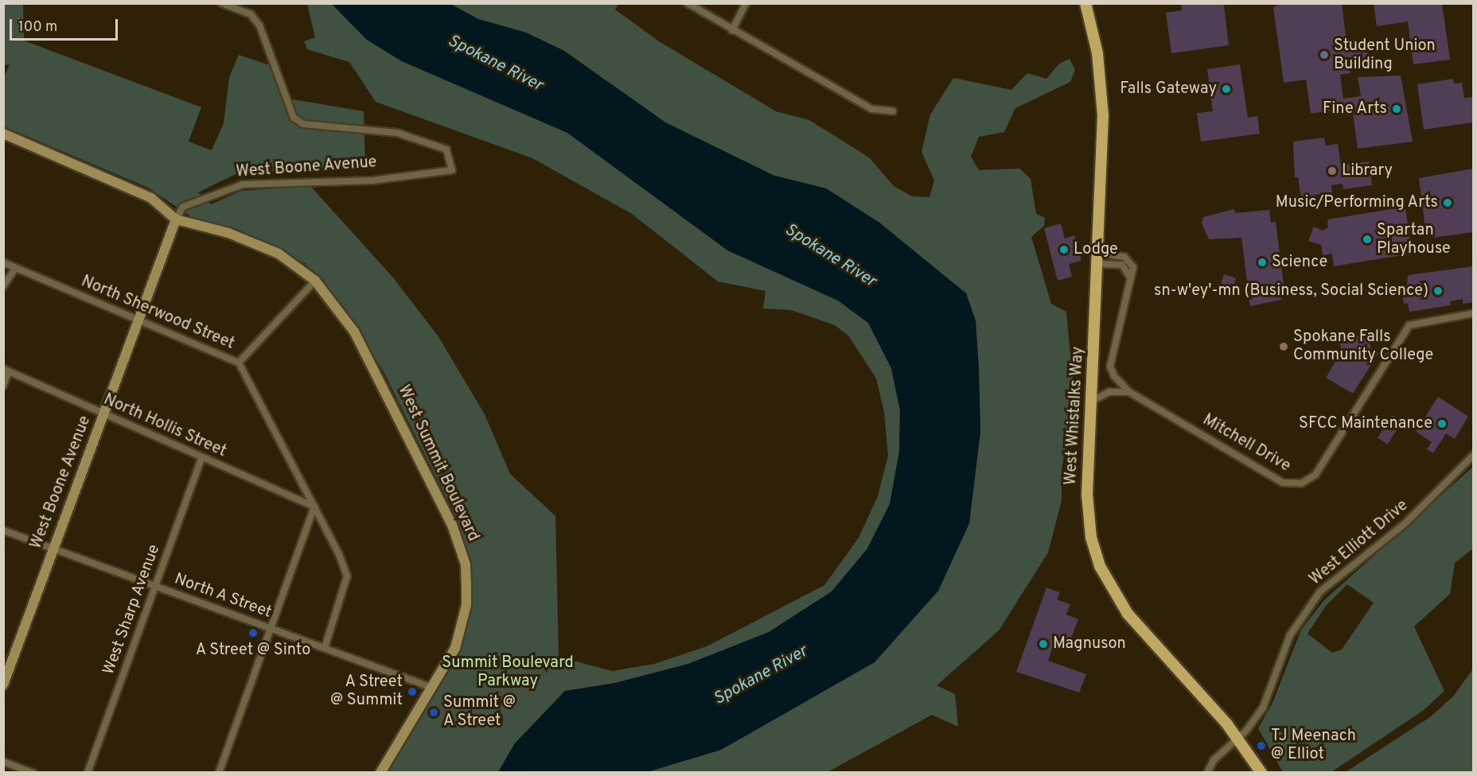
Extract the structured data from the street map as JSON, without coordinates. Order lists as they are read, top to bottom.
{
  "streets": {
    "main road": ["West Whistalks Way"],
    "street": [
      "West Boone Avenue",
      "North Sherwood Street",
      "North Hollis Street",
      "Mitchell Drive",
      "West Summit Boulevard",
      "West Elliott Drive",
      "North A Street",
      "West Sharp Avenue"
    ]
  },
  "crossings": [
    ["West Boone Avenue", "North Sherwood Street"],
    ["West Boone Avenue", "North Hollis Street"],
    ["West Boone Avenue", "West Summit Boulevard"],
    ["West Boone Avenue", "North A Street"],
    ["North Sherwood Street", "North Hollis Street"],
    ["North Sherwood Street", "North A Street"],
    ["West Whistalks Way", "West Elliott Drive"],
    ["North Hollis Street", "West Sharp Avenue"],
    ["West Summit Boulevard", "North A Street"],
    ["North A Street", "West Sharp Avenue"]
  ],
  "water": ["Spokane River"],
  "parks": ["Summit Boulevard Parkway"],
  "places": [
    "Student Union Building",
    "Falls Gateway",
    "Fine Arts",
    "Library",
    "Music/Performing Arts",
    "Spartan Playhouse",
    "Lodge",
    "Science",
    "sn-w'ey'-mn (Business, Social Science)",
    "Spokane Falls Community College",
    "SFCC Maintenance",
    "A Street @ Sinto",
    "Magnuson",
    "A Street @ Summit",
    "Summit @ A Street",
    "TJ Meenach @ Elliot"
  ],
  "scale_bar": "100 m"
}
